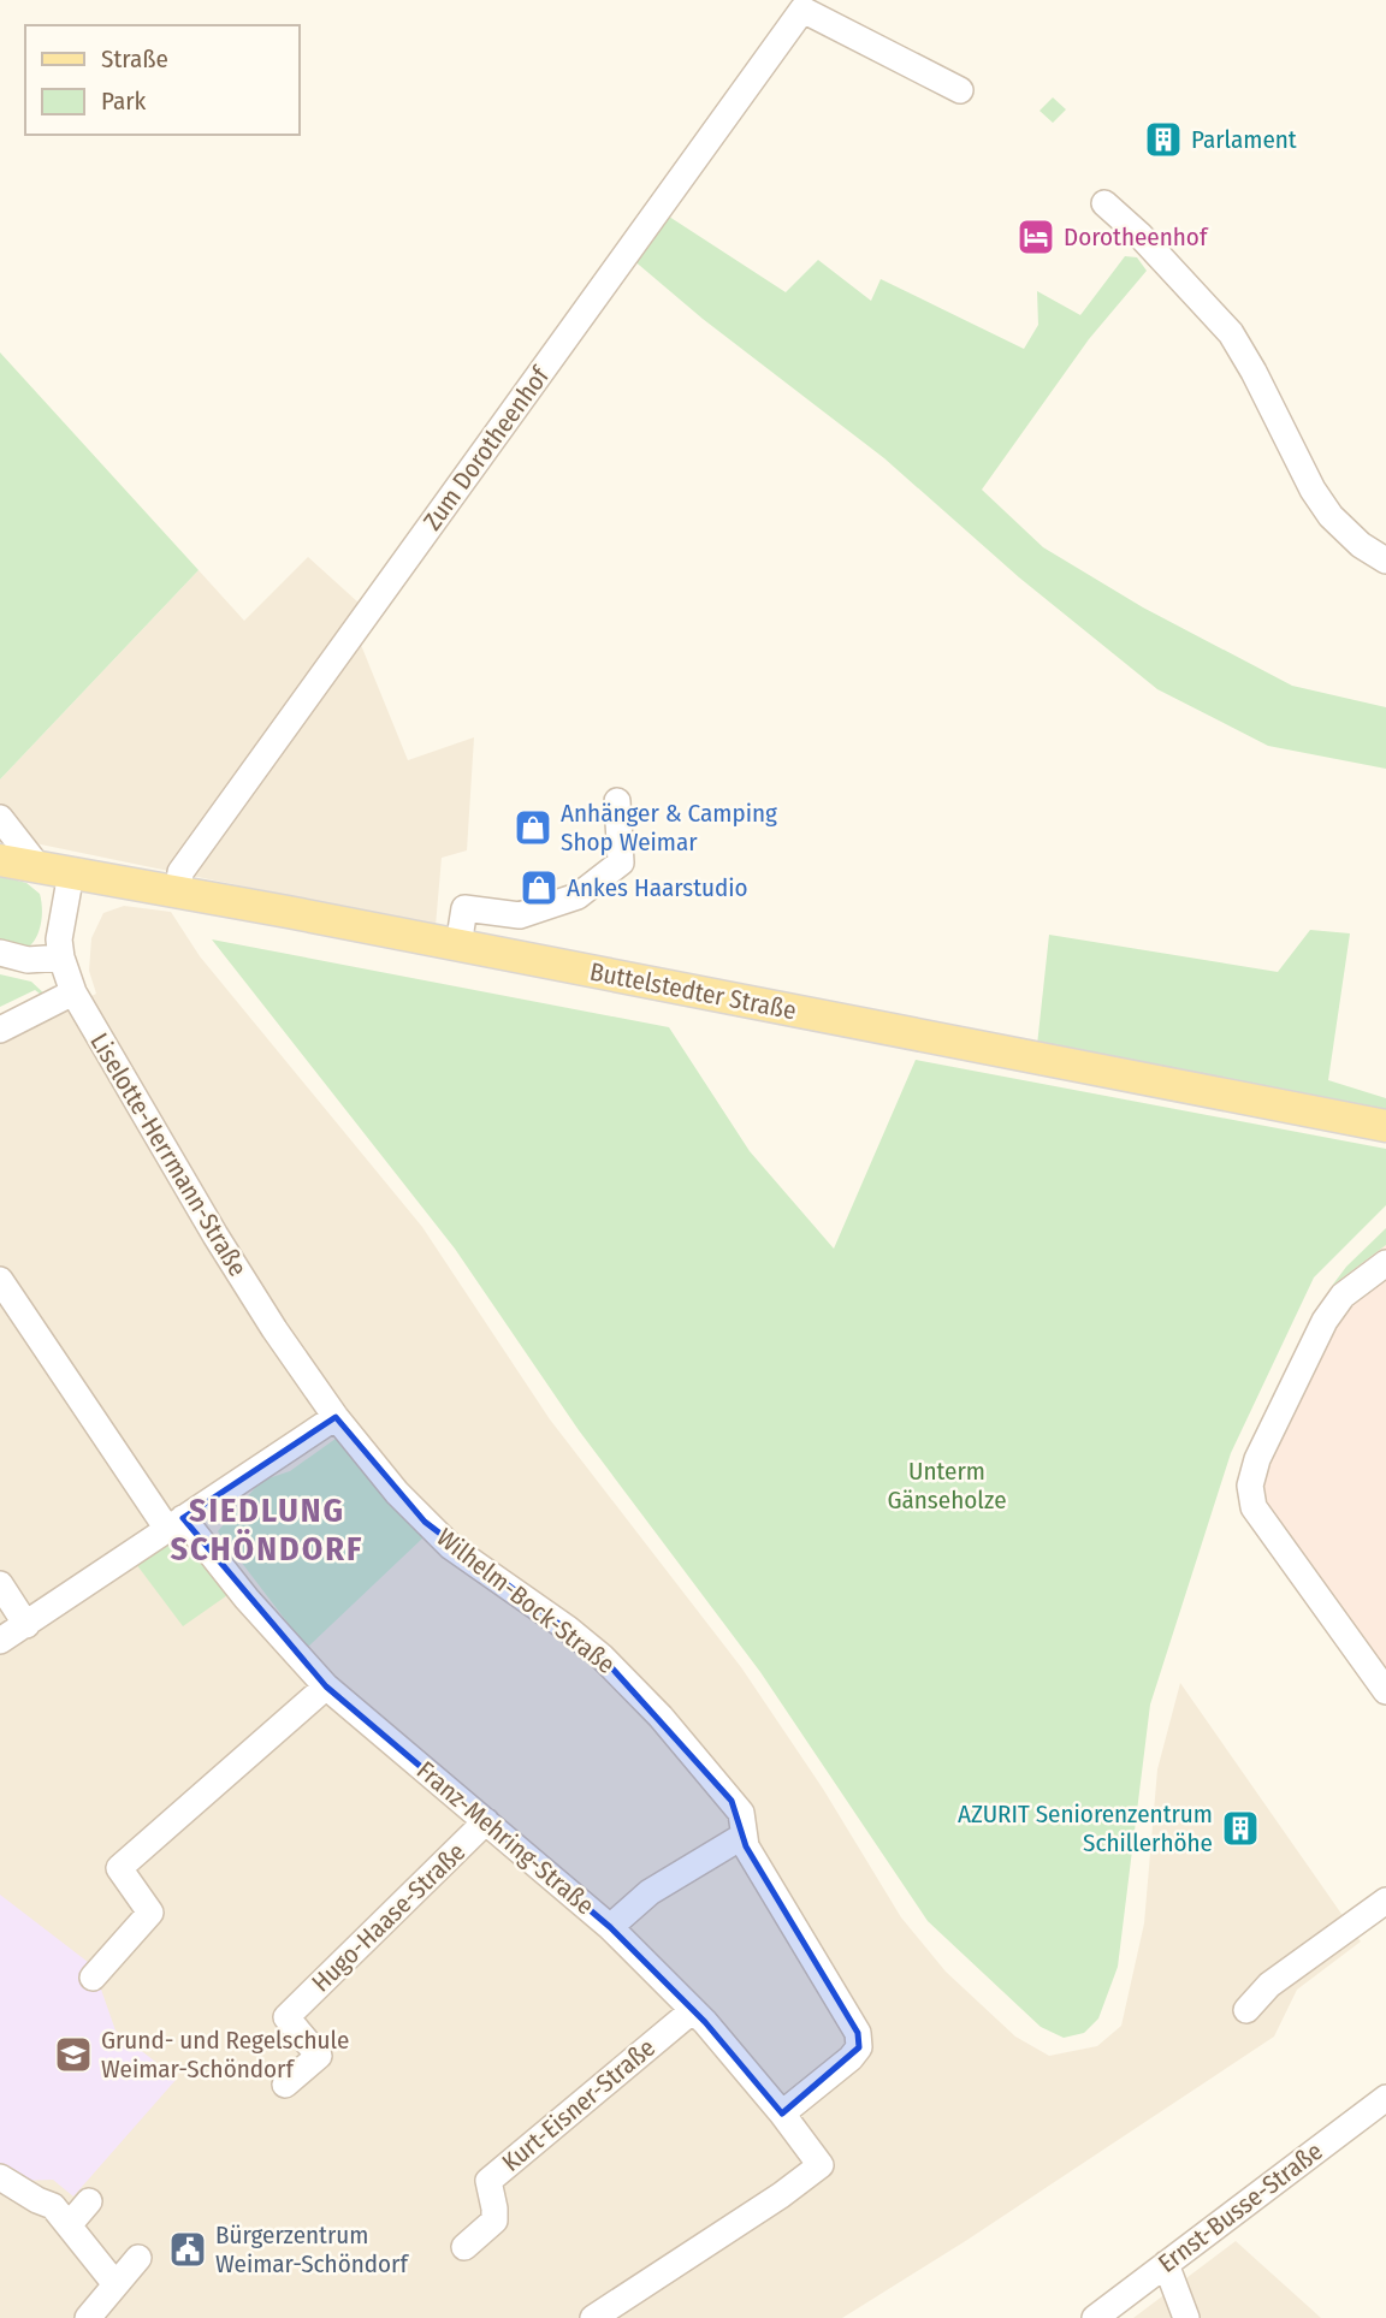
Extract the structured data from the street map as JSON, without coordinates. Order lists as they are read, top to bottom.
{
  "streets": {
    "main road": ["Buttelstedter Straße"],
    "street": [
      "Zum Dorotheenhof",
      "Liselotte-Herrmann-Straße",
      "Wilhelm-Bock-Straße",
      "Franz-Mehring-Straße",
      "Hugo-Haase-Straße",
      "Kurt-Eisner-Straße",
      "Ernst-Busse-Straße"
    ]
  },
  "crossings": [
    ["Zum Dorotheenhof", "Buttelstedter Straße"],
    ["Buttelstedter Straße", "Liselotte-Herrmann-Straße"],
    ["Liselotte-Herrmann-Straße", "Wilhelm-Bock-Straße"],
    ["Wilhelm-Bock-Straße", "Franz-Mehring-Straße"],
    ["Franz-Mehring-Straße", "Hugo-Haase-Straße"],
    ["Franz-Mehring-Straße", "Kurt-Eisner-Straße"]
  ],
  "districts": ["SIEDLUNG SCHÖNDORF"],
  "parks": ["Unterm Gänseholze"],
  "places": {
    "building": ["Parlament", "AZURIT Seniorenzentrum Schillerhöhe"],
    "hotel": ["Dorotheenhof"],
    "shop": ["Anhänger & Camping Shop Weimar", "Ankes Haarstudio"],
    "school or university": ["Grund- und Regelschule Weimar-Schöndorf"],
    "public building": ["Bürgerzentrum Weimar-Schöndorf"]
  },
  "legend": ["Straße", "Park"]
}
